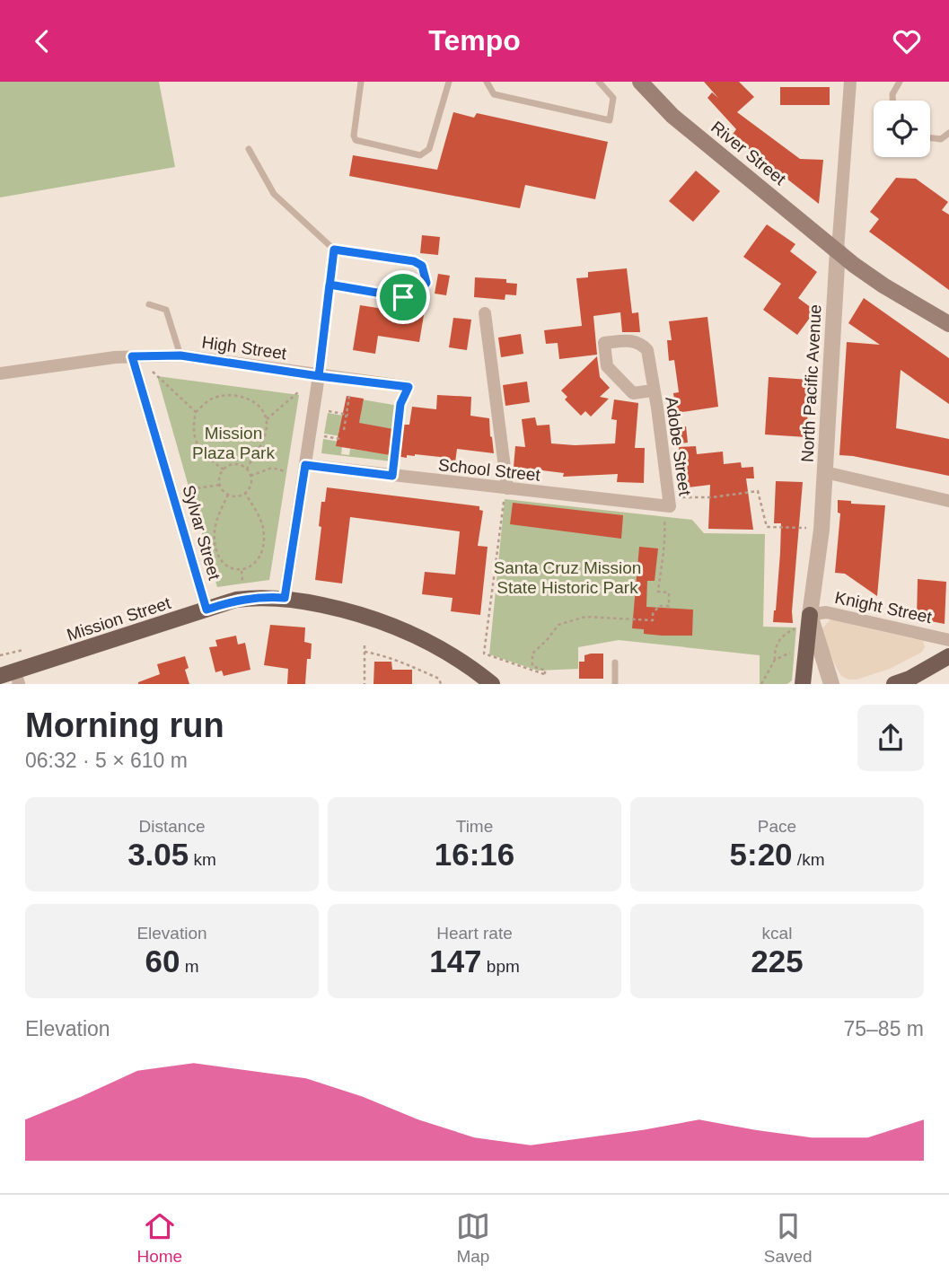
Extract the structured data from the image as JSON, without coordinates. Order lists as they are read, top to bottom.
{
  "streets": {
    "main road": ["River Street", "Mission Street"],
    "street": [
      "High Street",
      "North Pacific Avenue",
      "Adobe Street",
      "School Street",
      "Sylvar Street",
      "Knight Street"
    ]
  },
  "crossings": [
    ["River Street", "North Pacific Avenue"],
    ["High Street", "Sylvar Street"],
    ["North Pacific Avenue", "Knight Street"],
    ["Adobe Street", "School Street"],
    ["Sylvar Street", "Mission Street"]
  ],
  "parks": ["Mission Plaza Park", "Santa Cruz Mission State Historic Park"],
  "page": {
    "header": "Tempo",
    "heading": ["Morning run", "06:32 · 5 × 610 m"],
    "stats": [
      ["Distance", "3.05 km"],
      ["Time", "16:16"],
      ["Pace", "5:20 /km"],
      ["Elevation", "60 m"],
      ["Heart rate", "147 bpm"],
      ["kcal", "225"]
    ],
    "chart": ["Elevation", "75–85 m"],
    "tabs": ["Home", "Map", "Saved"]
  }
}
